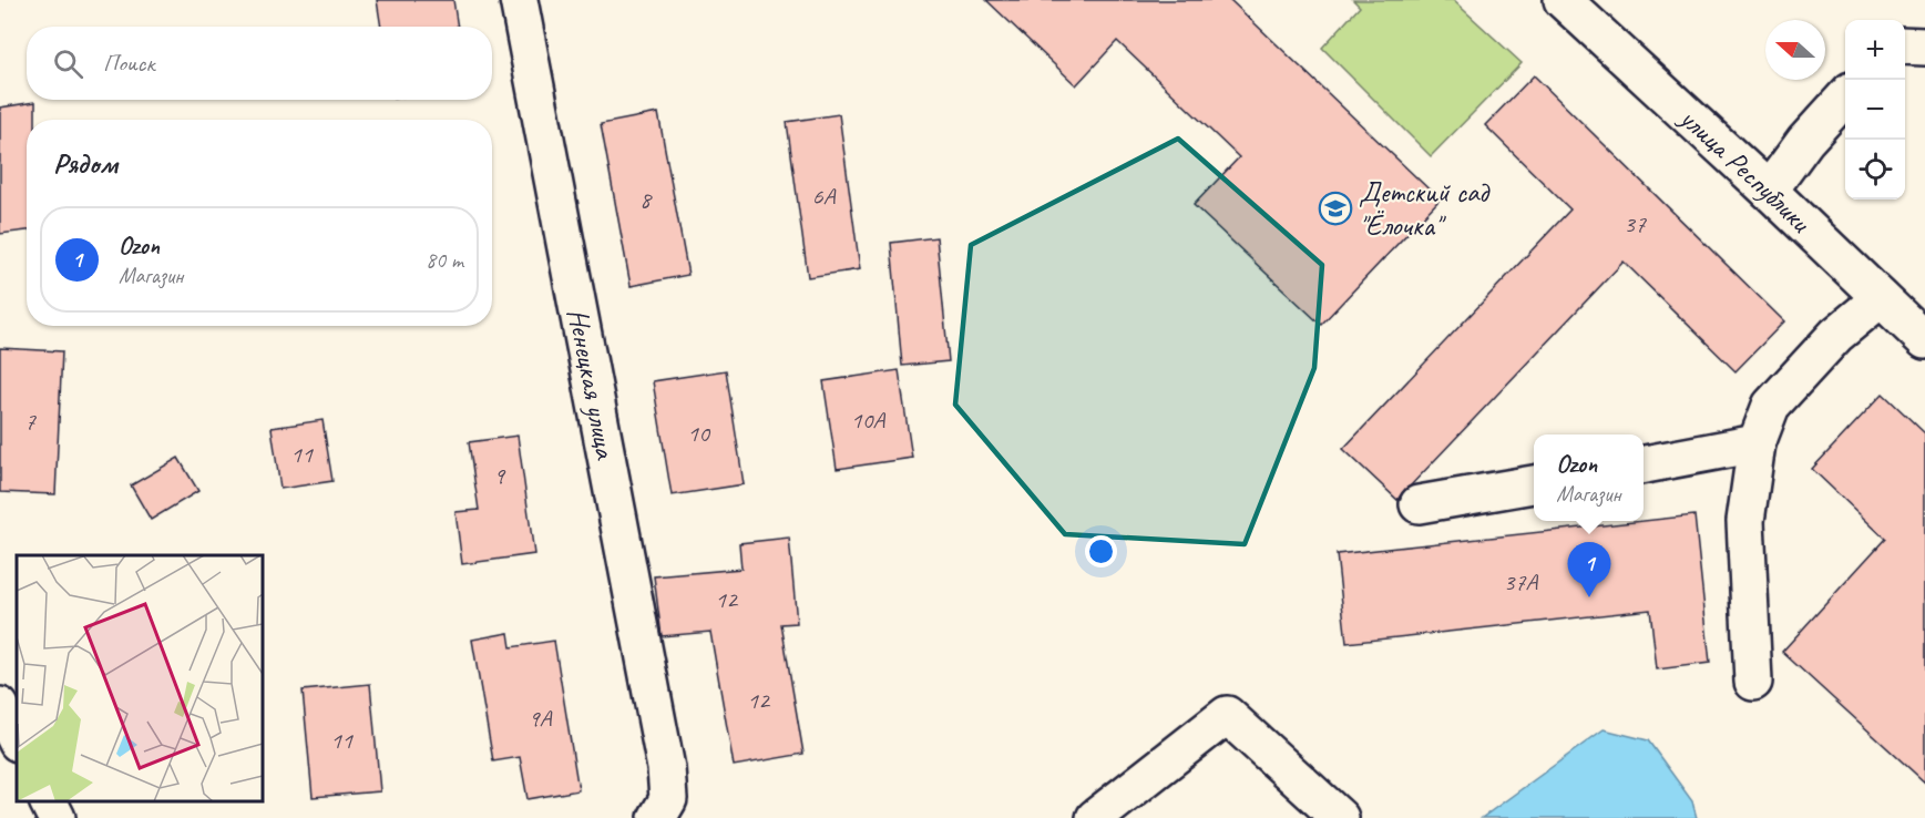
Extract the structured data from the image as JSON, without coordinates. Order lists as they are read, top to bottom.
{
  "streets": {
    "street": ["улица Республики", "Ненецкая улица"]
  },
  "places": {
    "school or university": ["Детский сад \"Ёлочка\""]
  },
  "house_numbers": [
    "6А",
    "8",
    "37",
    "10А",
    "7",
    "10",
    "11",
    "9",
    "37А",
    "12",
    "12",
    "9А",
    "11"
  ],
  "north": "left",
  "page": {
    "map_buttons": ["+", "−"],
    "search": "Поиск",
    "heading": "Рядом",
    "list": [
      {
        "mark": "1",
        "name": "Ozon",
        "note": "Магазин",
        "value": "80 m"
      }
    ],
    "popup": ["Ozon", "Магазин"],
    "pins": "1"
  }
}
